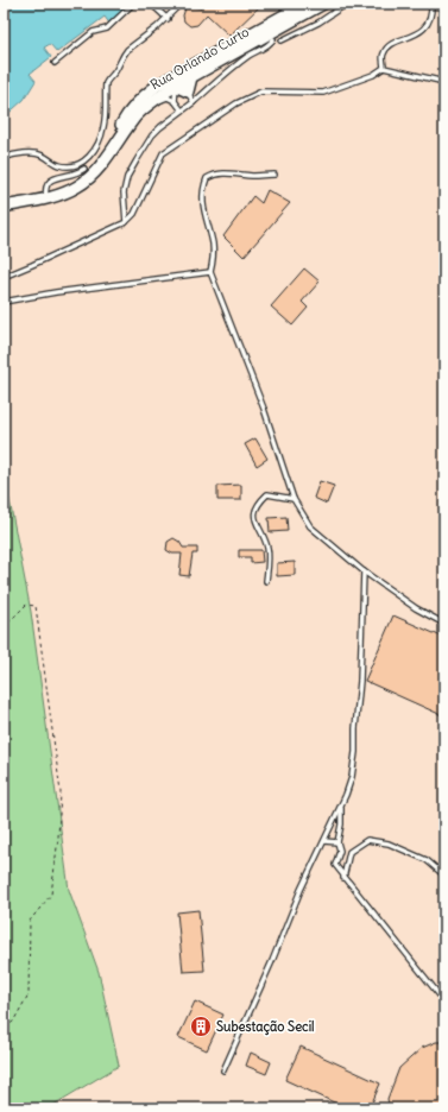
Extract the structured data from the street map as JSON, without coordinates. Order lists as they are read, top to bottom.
{
  "streets": {
    "main road": ["Rua Orlando Curto"]
  },
  "places": {
    "building": ["Subestação Secil"]
  }
}
